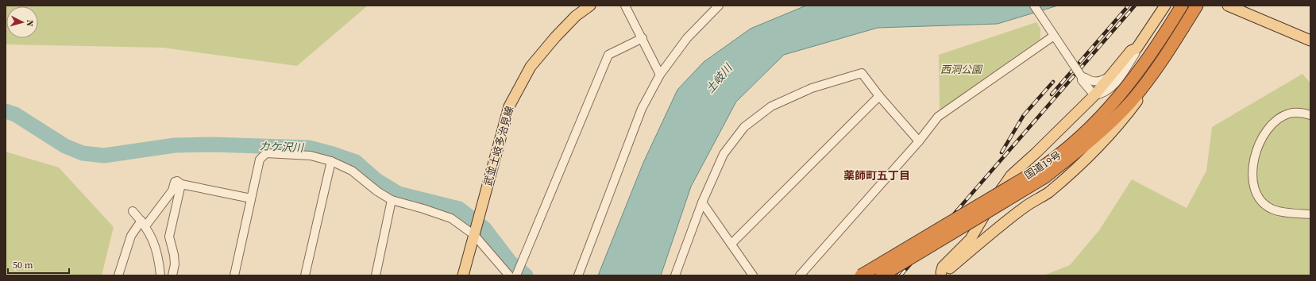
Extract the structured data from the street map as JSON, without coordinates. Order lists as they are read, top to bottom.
{
  "streets": {
    "highway": ["国道19号"],
    "main road": ["武並土岐多治見線"]
  },
  "districts": ["薬師町五丁目"],
  "water": ["土岐川", "カケ沢川"],
  "parks": ["西洞公園"],
  "scale_bar": "50 m",
  "north": "right"
}
